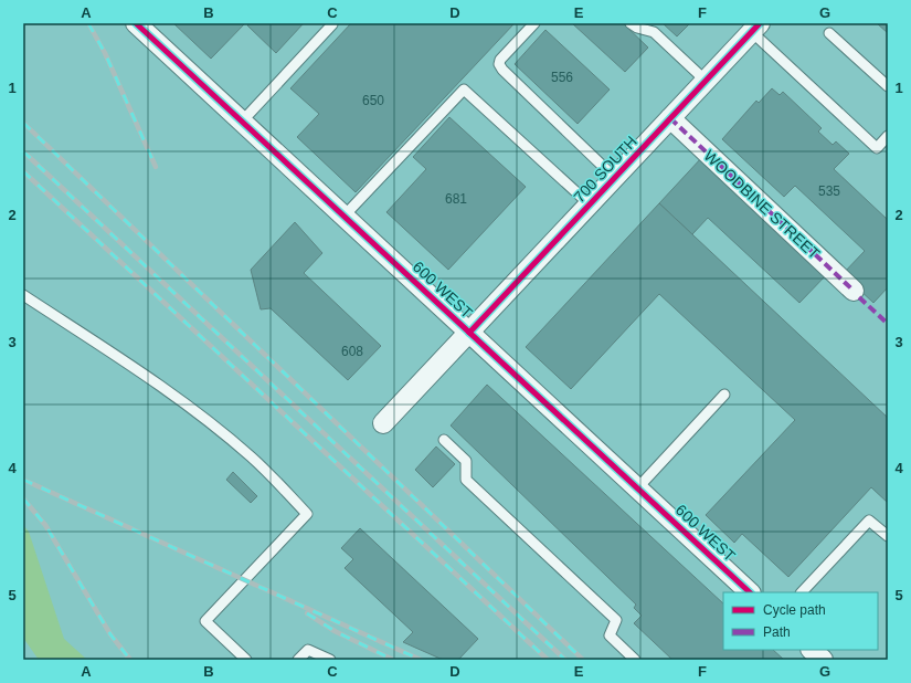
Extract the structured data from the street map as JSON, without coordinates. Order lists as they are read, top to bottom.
{
  "streets": {
    "street": ["700 SOUTH", "WOODBINE STREET", "600 WEST"]
  },
  "crossings": [
    ["700 SOUTH", "WOODBINE STREET"],
    ["700 SOUTH", "600 WEST"]
  ],
  "house_numbers": [
    "556",
    "650",
    "535",
    "681",
    "608"
  ],
  "legend": ["Cycle path", "Path"],
  "grid": {
    "columns": [
      "A",
      "B",
      "C",
      "D",
      "E",
      "F",
      "G"
    ],
    "rows": [
      "1",
      "2",
      "3",
      "4",
      "5"
    ]
  }
}
